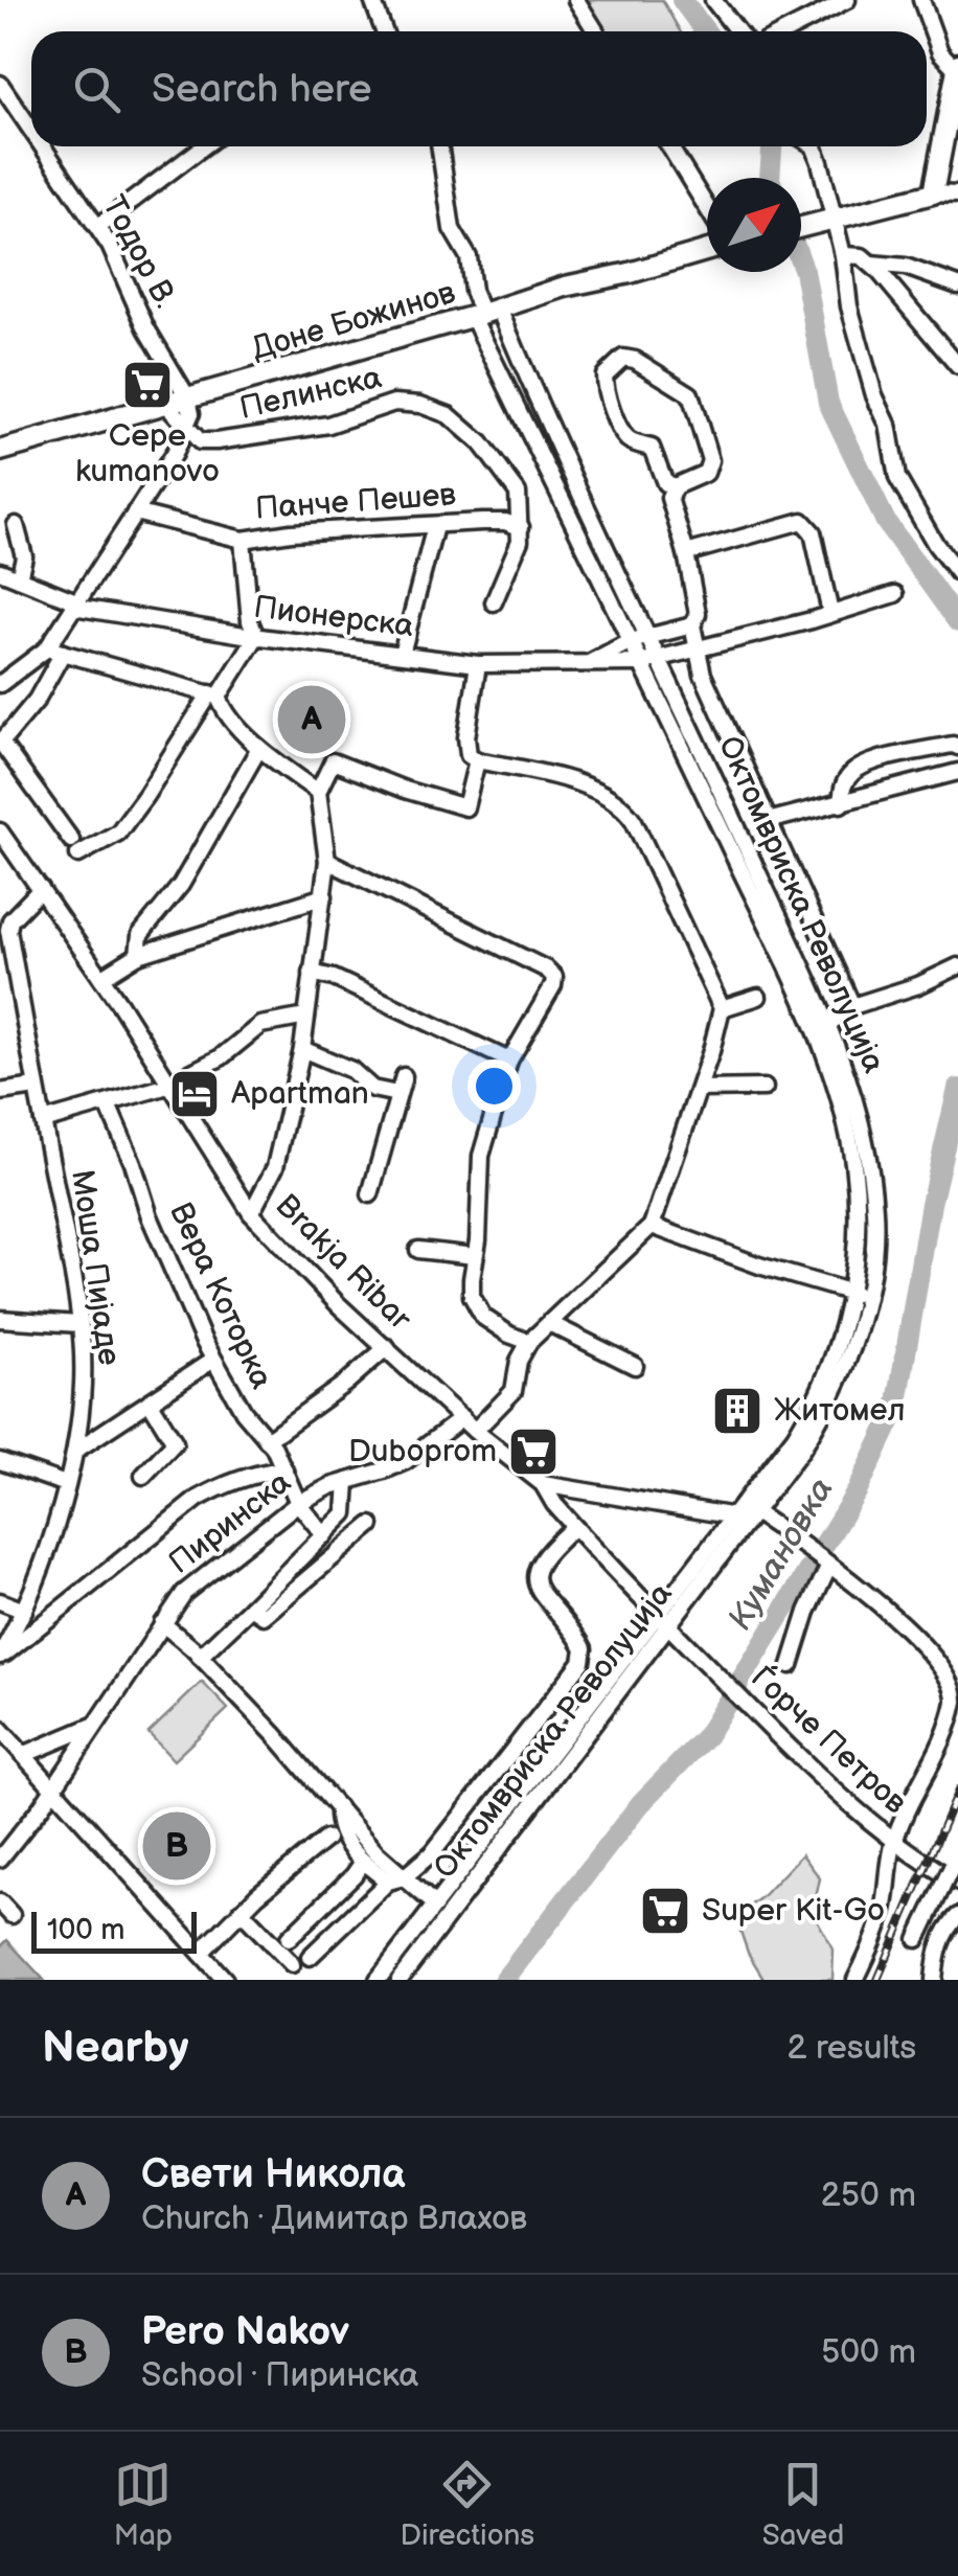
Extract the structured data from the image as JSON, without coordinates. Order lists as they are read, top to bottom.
{
  "streets": {
    "main road": ["Доне Божинов"],
    "street": [
      "Тодор В.",
      "Пелинска",
      "Панче Пешев",
      "Пионерска",
      "Октомвриска Револуција",
      "Brakja Ribar",
      "Моша Пијаде",
      "Вера Которка",
      "Пиринска",
      "Ѓорче Петров"
    ]
  },
  "crossings": [
    ["Тодор В.", "Доне Божинов"],
    ["Доне Божинов", "Октомвриска Револуција"],
    ["Пелинска", "Панче Пешев"],
    ["Пионерска", "Октомвриска Револуција"],
    ["Октомвриска Револуција", "Пиринска"],
    ["Октомвриска Револуција", "Ѓорче Петров"],
    ["Brakja Ribar", "Моша Пијаде"],
    ["Brakja Ribar", "Пиринска"],
    ["Brakja Ribar", "Ѓорче Петров"],
    ["Вера Которка", "Пиринска"]
  ],
  "water": ["Кумановка"],
  "places": {
    "supermarket": ["Cepe kumanovo", "Duboprom", "Super Kit-Go"],
    "hotel": ["Apartman"],
    "building": ["Житомел"]
  },
  "scale_bar": "100 m",
  "north": "top right",
  "page": {
    "search": "Search here",
    "pins": ["A", "B"],
    "scale": "100 m",
    "heading": ["Nearby", "2 results"],
    "list": [
      {
        "mark": "A",
        "name": "Свети Никола",
        "note": "Church · Димитар Влахов",
        "value": "250 m"
      },
      {
        "mark": "B",
        "name": "Pero Nakov",
        "note": "School · Пиринска",
        "value": "500 m"
      }
    ],
    "nav": ["Map", "Directions", "Saved"]
  }
}
